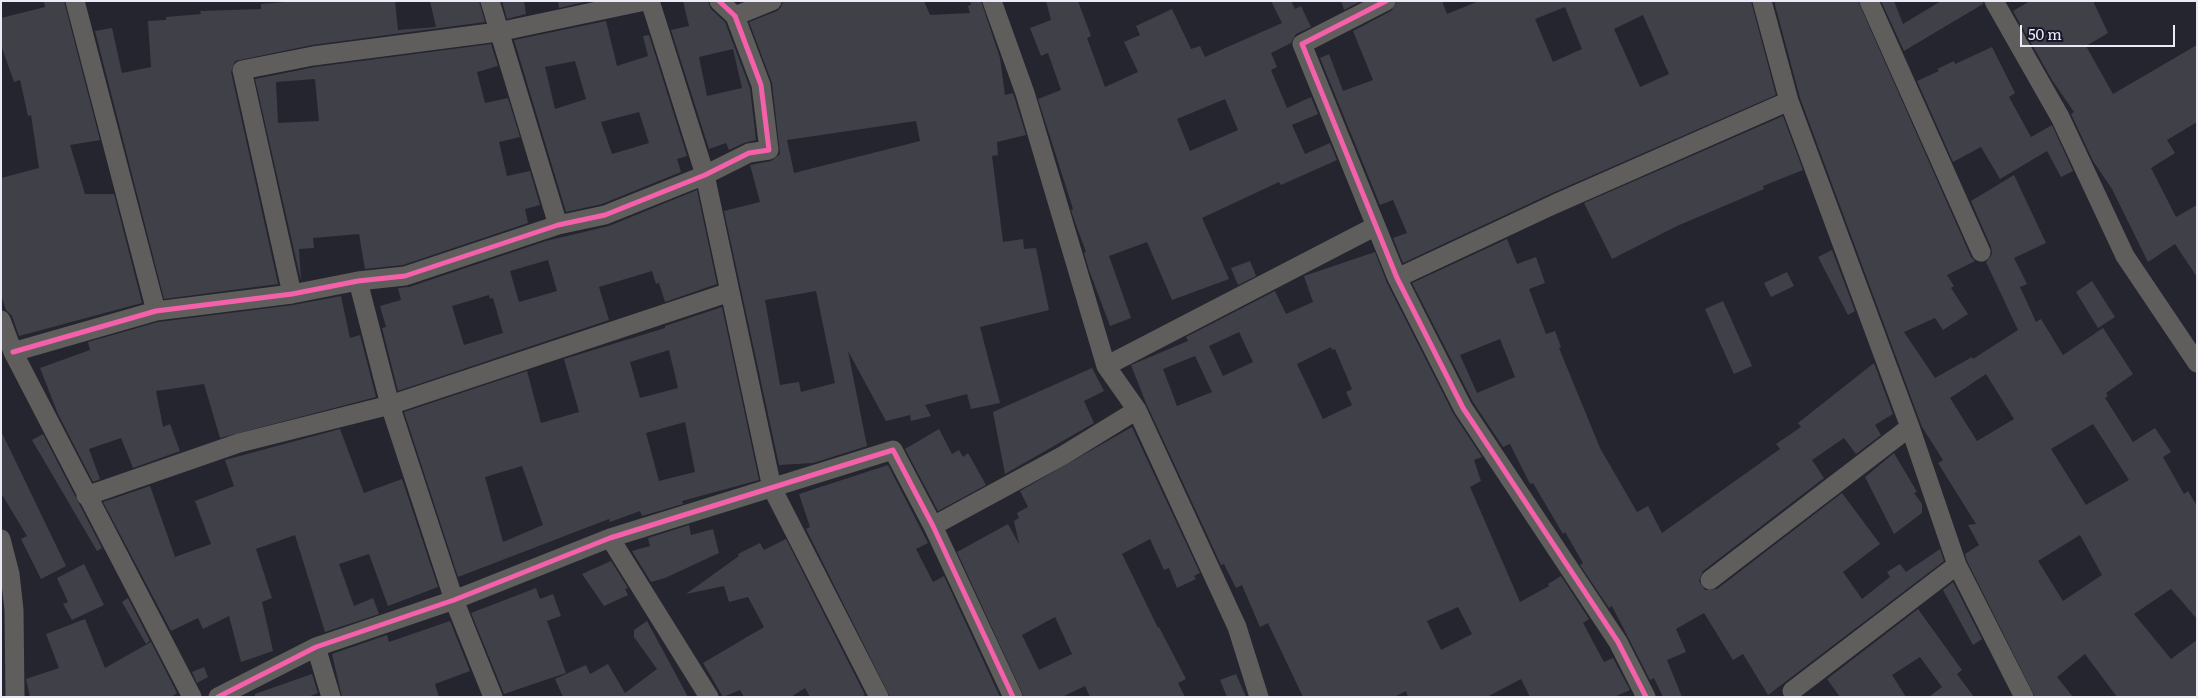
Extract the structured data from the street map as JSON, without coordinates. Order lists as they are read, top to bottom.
{
  "scale_bar": "50 m"
}
